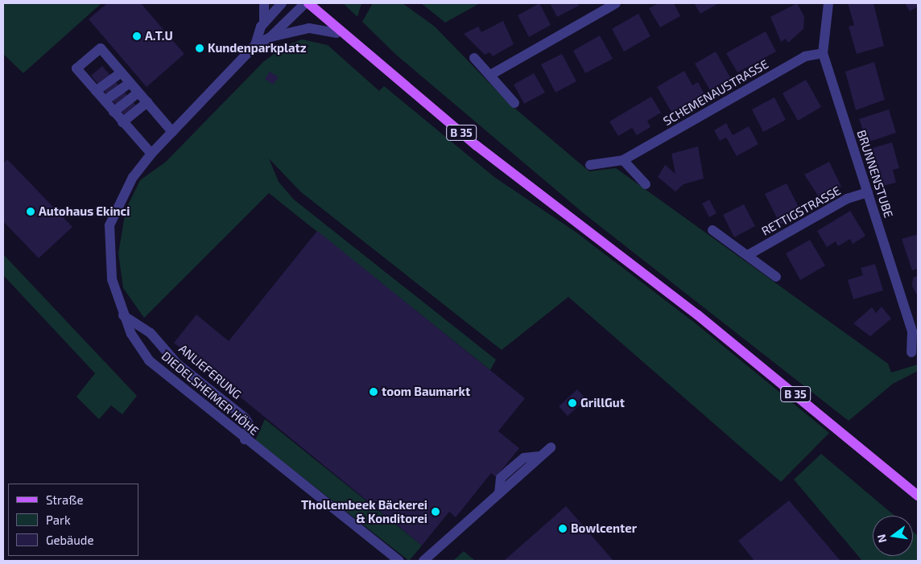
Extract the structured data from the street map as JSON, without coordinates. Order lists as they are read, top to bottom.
{
  "streets": {
    "main road": ["B 35"],
    "street": [
      "SCHEMENAUSTRASSE",
      "BRUNNENSTUBE",
      "RETTIGSTRASSE",
      "ANLIEFERUNG",
      "DIEDELSHEIMER HÖHE"
    ]
  },
  "crossings": [
    ["SCHEMENAUSTRASSE", "BRUNNENSTUBE"],
    ["BRUNNENSTUBE", "RETTIGSTRASSE"],
    ["ANLIEFERUNG", "DIEDELSHEIMER HÖHE"]
  ],
  "places": [
    "A.T.U",
    "Kundenparkplatz",
    "Autohaus Ekinci",
    "toom Baumarkt",
    "GrillGut",
    "Thollembeek Bäckerei & Konditorei",
    "Bowlcenter"
  ],
  "legend": ["Straße", "Park", "Gebäude"],
  "north": "left"
}
